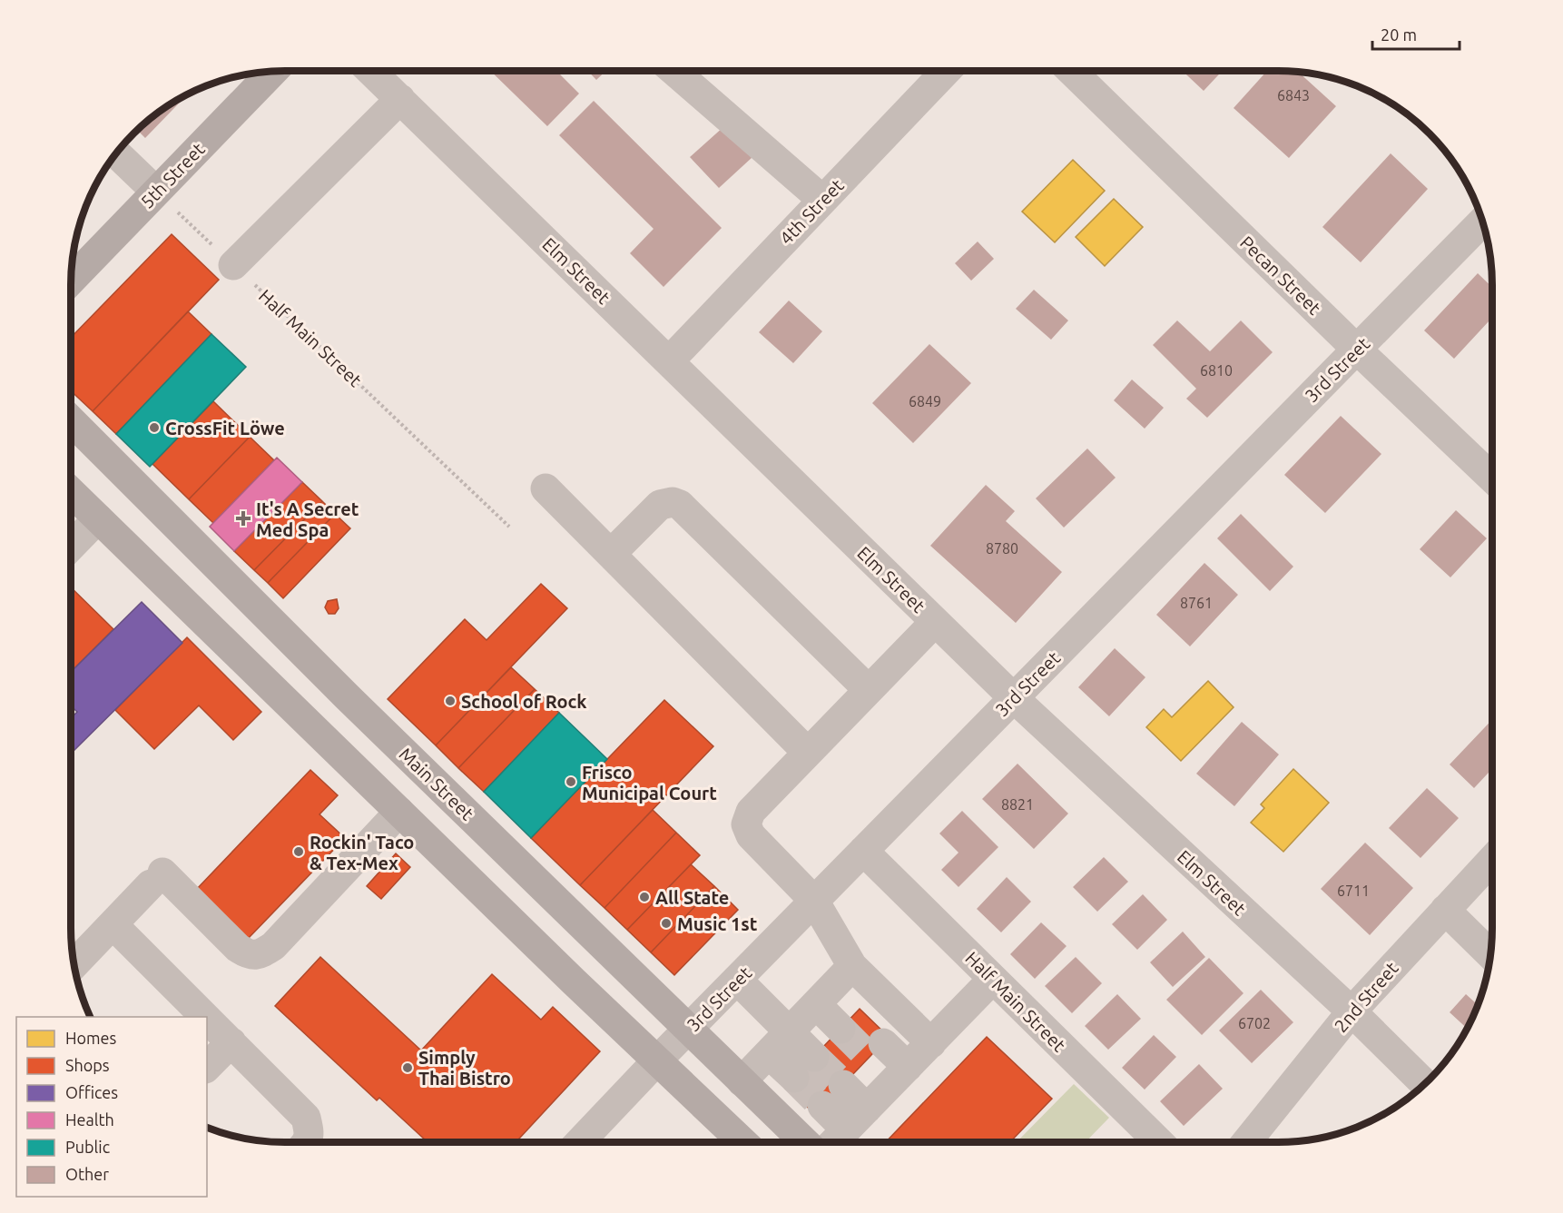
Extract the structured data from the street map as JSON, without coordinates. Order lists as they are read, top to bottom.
{
  "streets": {
    "main road": ["5th Street", "Main Street"],
    "street": [
      "4th Street",
      "Elm Street",
      "Pecan Street",
      "Half Main Street",
      "3rd Street",
      "2nd Street"
    ]
  },
  "crossings": [
    ["5th Street", "Half Main Street"],
    ["4th Street", "Elm Street"],
    ["Elm Street", "3rd Street"],
    ["Elm Street", "2nd Street"],
    ["Pecan Street", "3rd Street"],
    ["Half Main Street", "3rd Street"],
    ["3rd Street", "Main Street"]
  ],
  "places": {
    "other": [
      "CrossFit Löwe",
      "School of Rock",
      "Frisco Municipal Court",
      "Rockin' Taco & Tex-Mex",
      "All State",
      "Music 1st",
      "Simply Thai Bistro"
    ],
    "health": ["It's A Secret Med Spa"]
  },
  "house_numbers": [
    "6843",
    "6810",
    "6849",
    "8780",
    "8761",
    "8821",
    "6711",
    "6702"
  ],
  "legend": [
    "Homes",
    "Shops",
    "Offices",
    "Health",
    "Public",
    "Other"
  ],
  "scale_bar": "20 m"
}
